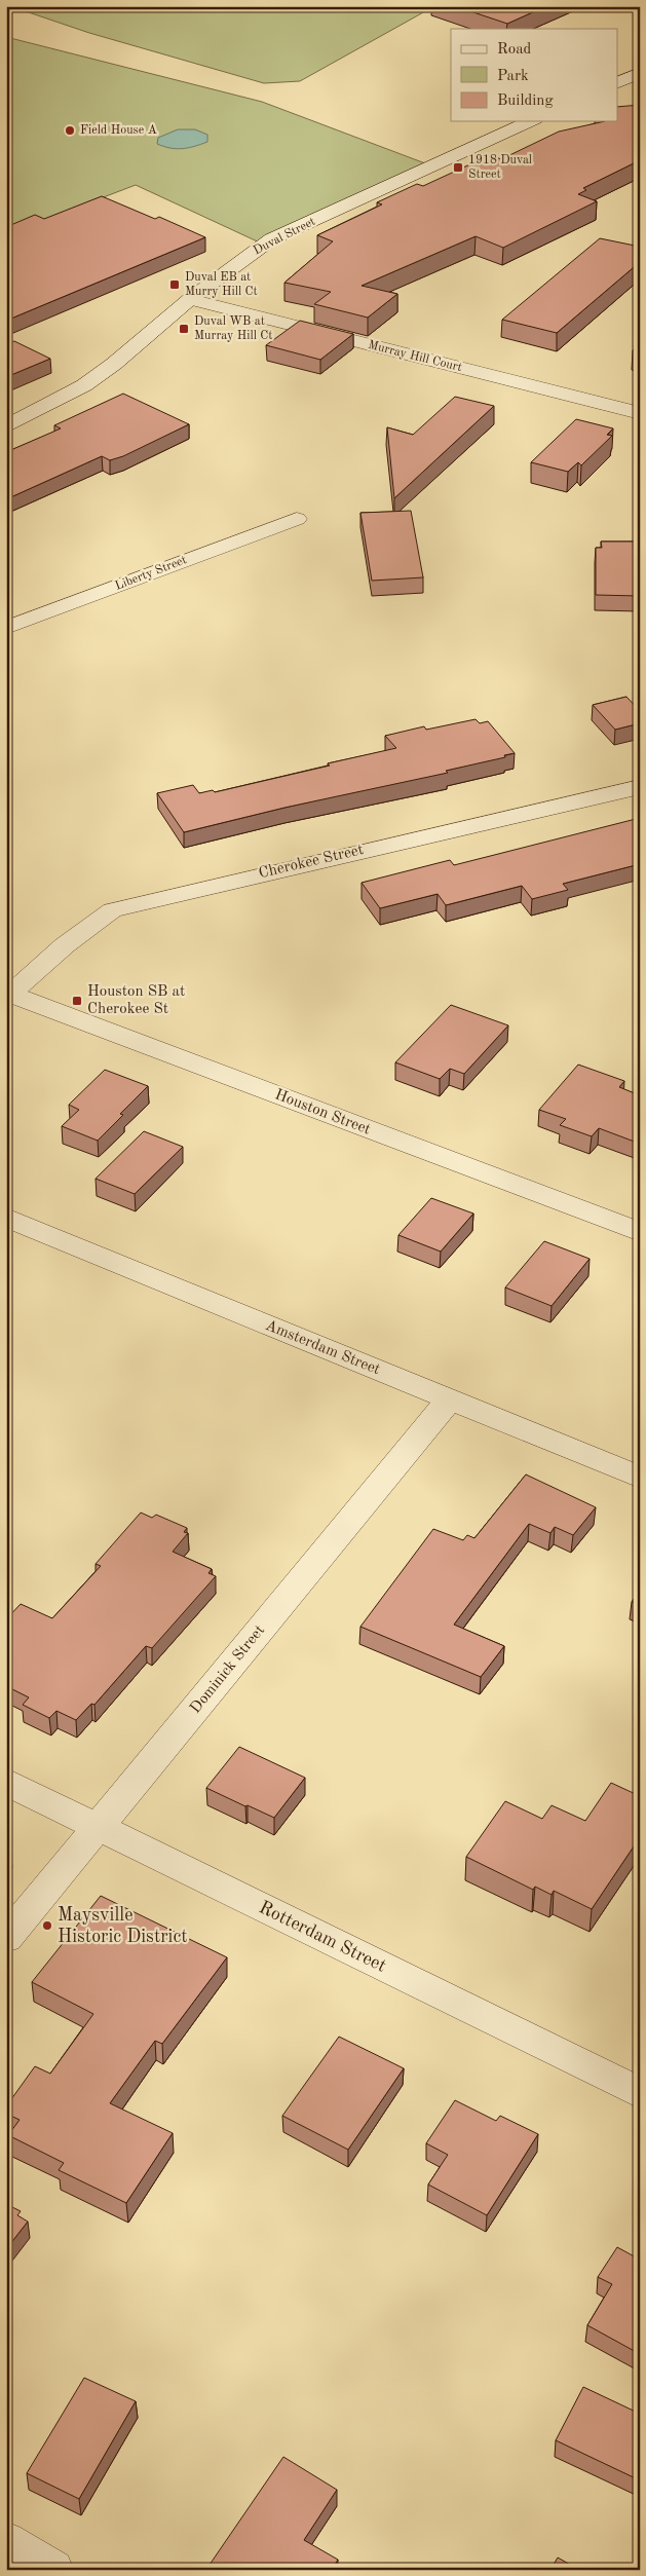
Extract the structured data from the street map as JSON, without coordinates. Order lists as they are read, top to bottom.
{
  "streets": {
    "street": [
      "Duval Street",
      "Murray Hill Court",
      "Liberty Street",
      "Cherokee Street",
      "Houston Street",
      "Amsterdam Street",
      "Dominick Street",
      "Rotterdam Street"
    ]
  },
  "crossings": [
    ["Duval Street", "Murray Hill Court"],
    ["Cherokee Street", "Houston Street"],
    ["Amsterdam Street", "Dominick Street"],
    ["Dominick Street", "Rotterdam Street"]
  ],
  "places": {
    "other": ["Field House A", "Maysville Historic District"],
    "transit": [
      "1918 Duval Street",
      "Duval EB at Murry Hill Ct",
      "Duval WB at Murray Hill Ct",
      "Houston SB at Cherokee St"
    ]
  },
  "legend": ["Road", "Park", "Building"]
}
